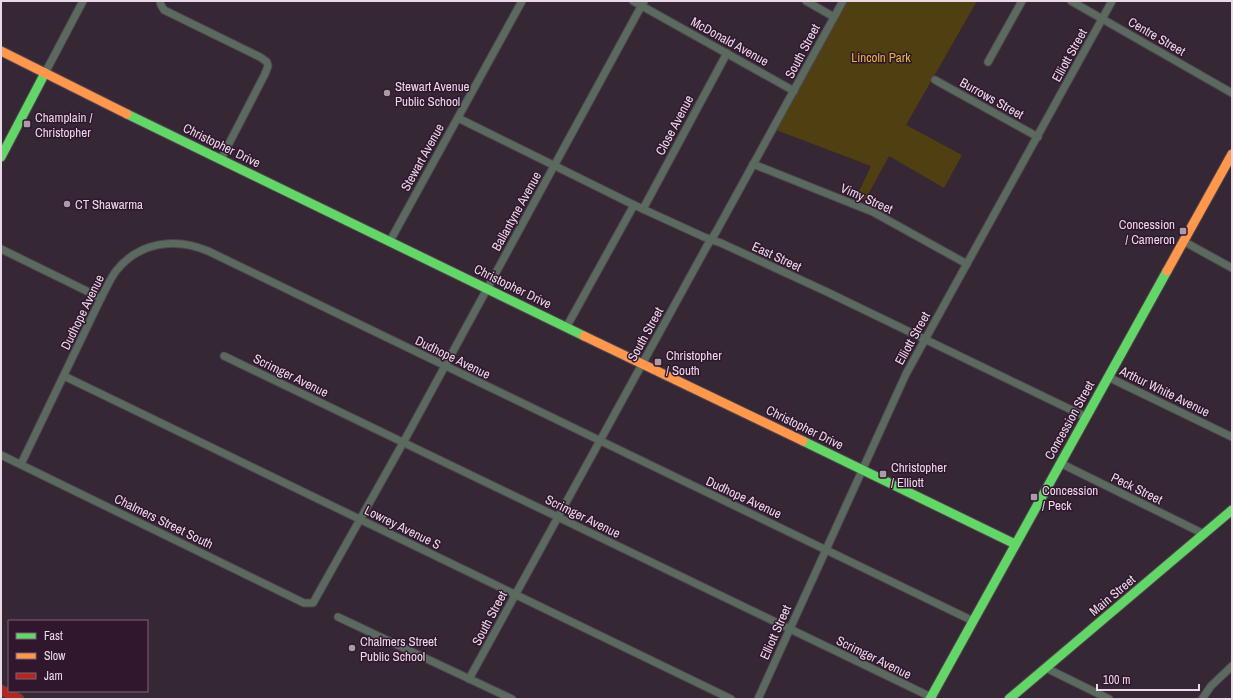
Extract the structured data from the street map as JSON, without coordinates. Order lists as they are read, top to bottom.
{
  "streets": {
    "street": [
      "Centre Street",
      "McDonald Avenue",
      "South Street",
      "Elliott Street",
      "Burrows Street",
      "Close Avenue",
      "Christopher Drive",
      "Stewart Avenue",
      "Vimy Street",
      "Ballantyne Avenue",
      "East Street",
      "Dudhope Avenue",
      "Scrimger Avenue",
      "Arthur White Avenue",
      "Concession Street",
      "Peck Street",
      "Chalmers Street South",
      "Lowrey Avenue S",
      "Main Street"
    ]
  },
  "crossings": [
    ["Centre Street", "Elliott Street"],
    ["McDonald Avenue", "South Street"],
    ["McDonald Avenue", "Close Avenue"],
    ["McDonald Avenue", "Ballantyne Avenue"],
    ["South Street", "Christopher Drive"],
    ["South Street", "Vimy Street"],
    ["South Street", "East Street"],
    ["South Street", "Dudhope Avenue"],
    ["South Street", "Scrimger Avenue"],
    ["South Street", "Lowrey Avenue S"],
    ["Elliott Street", "Burrows Street"],
    ["Elliott Street", "Christopher Drive"],
    ["Elliott Street", "Vimy Street"],
    ["Elliott Street", "East Street"],
    ["Elliott Street", "Dudhope Avenue"],
    ["Elliott Street", "Scrimger Avenue"],
    ["Close Avenue", "East Street"],
    ["Christopher Drive", "Stewart Avenue"],
    ["Christopher Drive", "Ballantyne Avenue"],
    ["Christopher Drive", "Concession Street"],
    ["Stewart Avenue", "East Street"],
    ["Ballantyne Avenue", "East Street"],
    ["Ballantyne Avenue", "Dudhope Avenue"],
    ["Ballantyne Avenue", "Scrimger Avenue"],
    ["Ballantyne Avenue", "Chalmers Street South"],
    ["Ballantyne Avenue", "Lowrey Avenue S"],
    ["East Street", "Concession Street"],
    ["Dudhope Avenue", "Concession Street"],
    ["Dudhope Avenue", "Chalmers Street South"],
    ["Dudhope Avenue", "Lowrey Avenue S"],
    ["Scrimger Avenue", "Concession Street"],
    ["Arthur White Avenue", "Concession Street"],
    ["Concession Street", "Peck Street"],
    ["Peck Street", "Main Street"]
  ],
  "parks": ["Lincoln Park"],
  "places": {
    "other": ["Stewart Avenue Public School", "CT Shawarma", "Chalmers Street Public School"],
    "transit": [
      "Champlain / Christopher",
      "Concession / Cameron",
      "Christopher / South",
      "Christopher / Elliott",
      "Concession / Peck"
    ]
  },
  "legend": ["Fast", "Slow", "Jam"],
  "scale_bar": "100 m"
}
